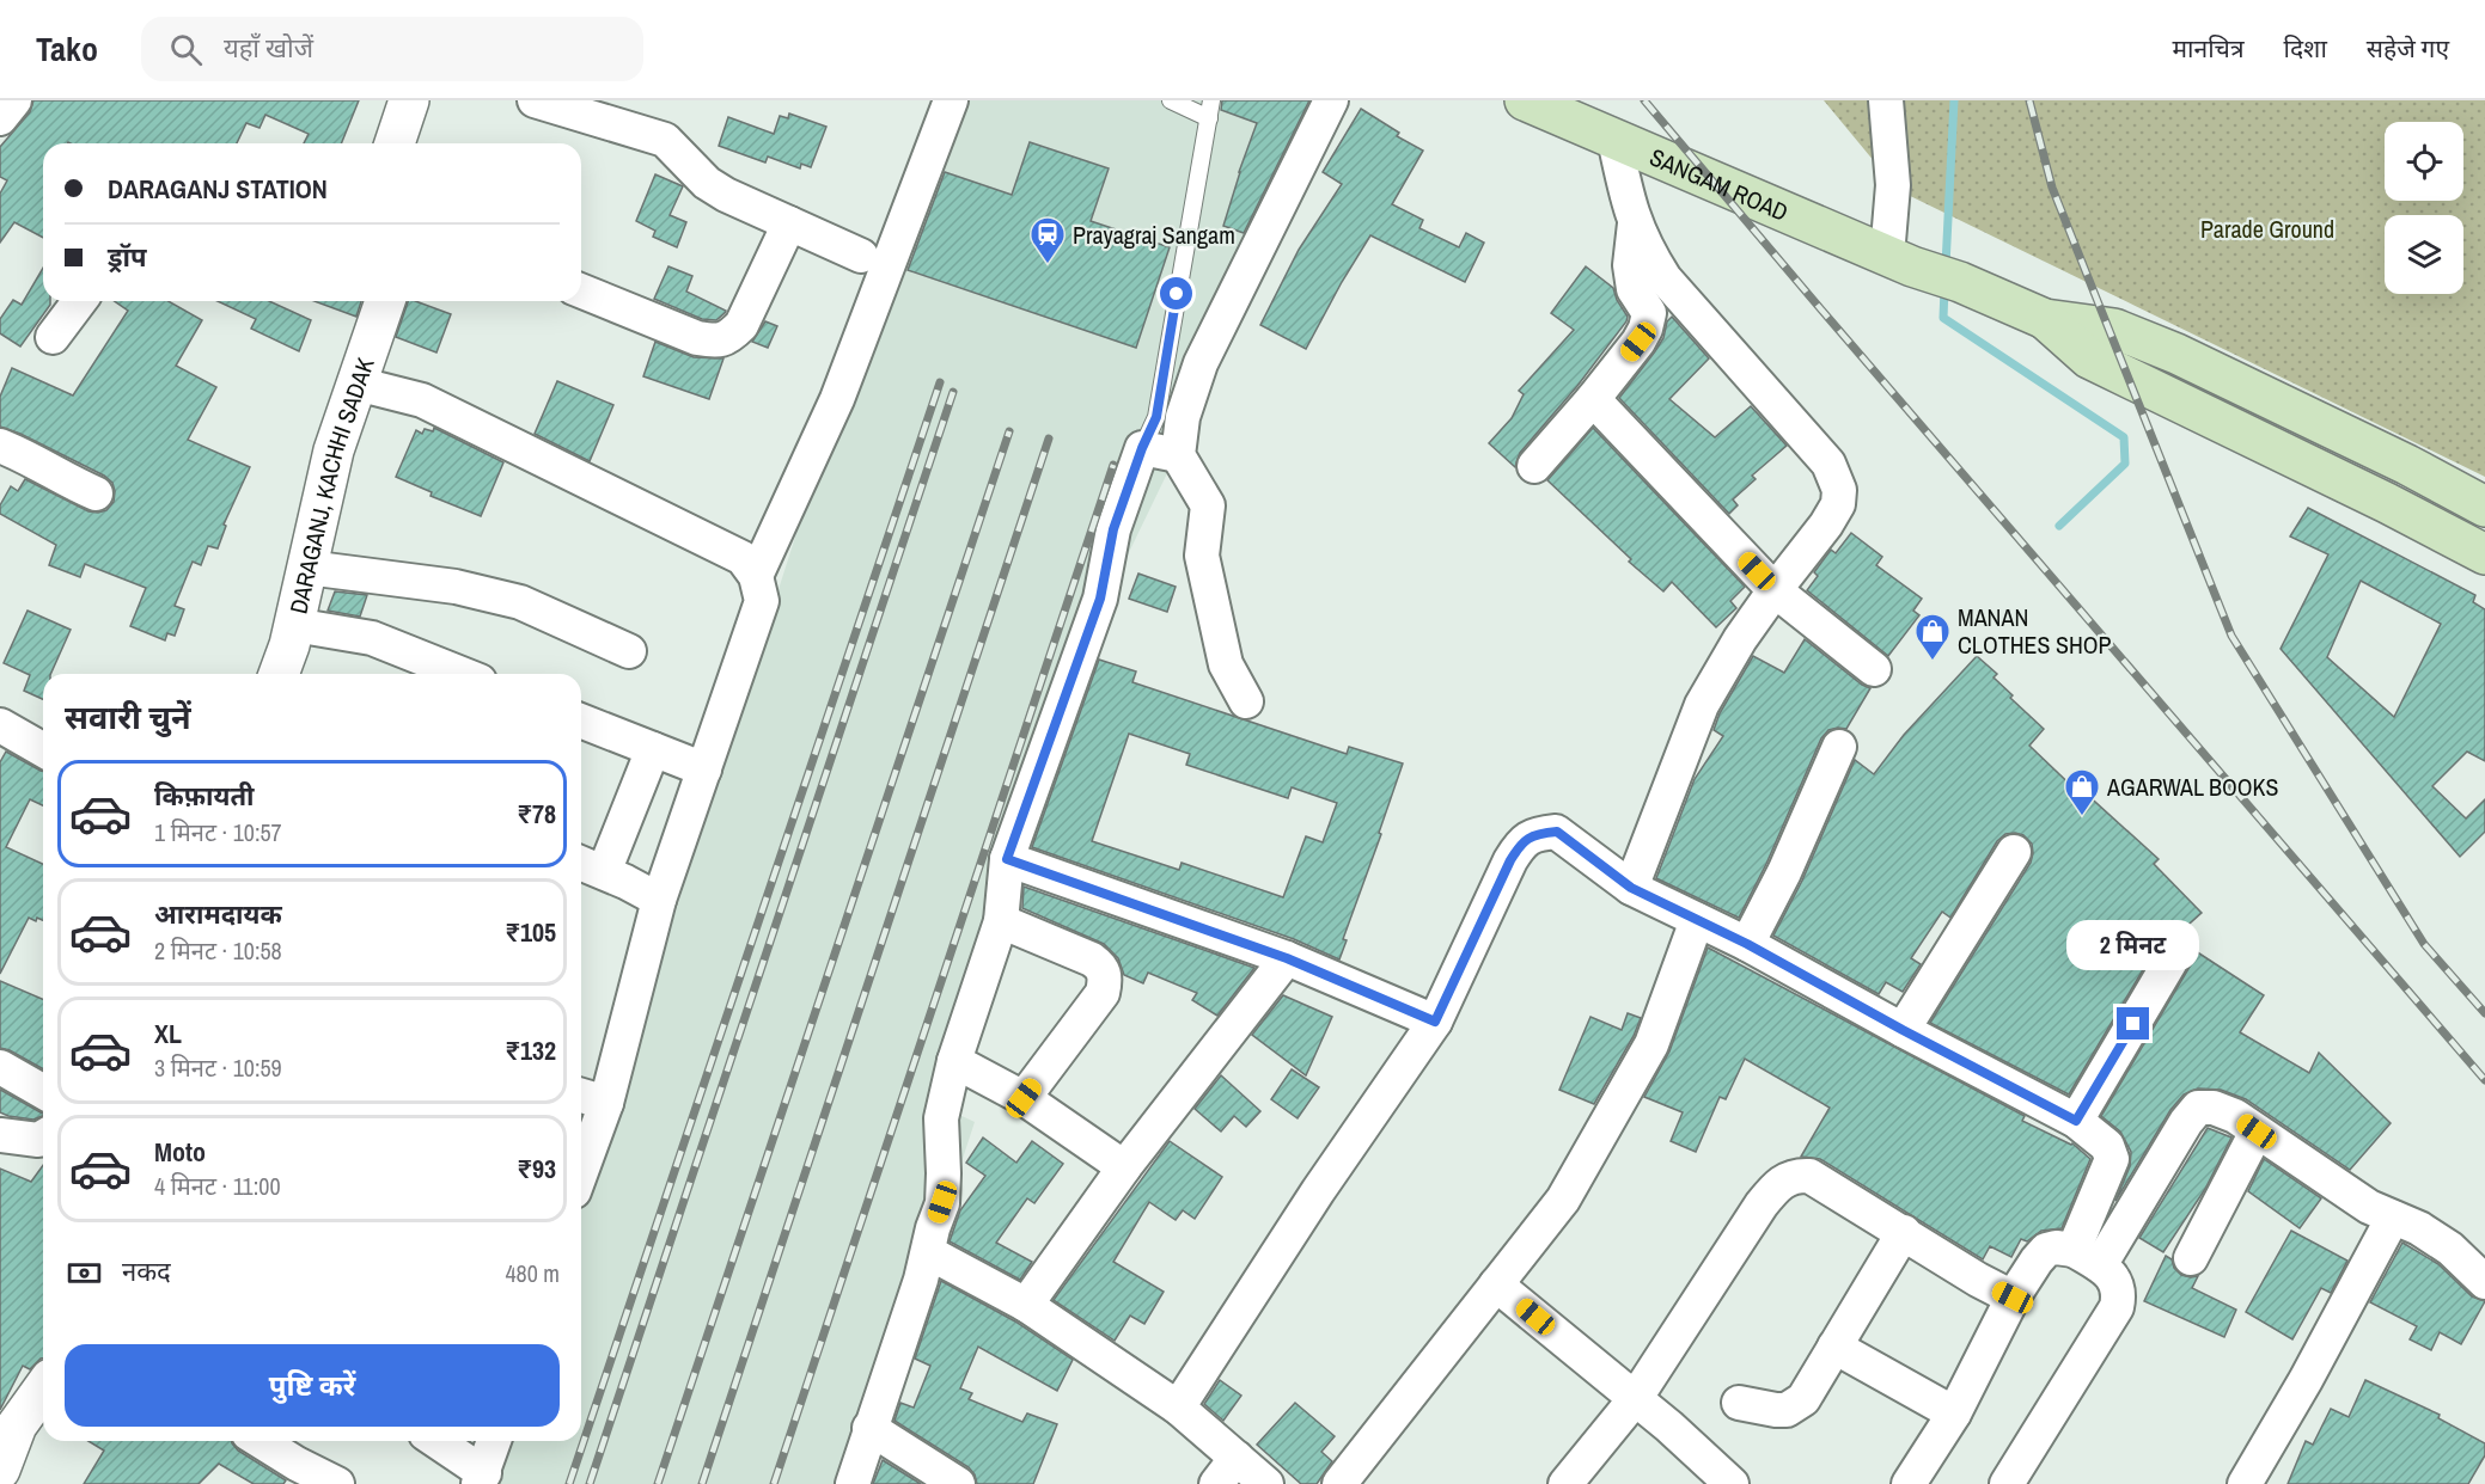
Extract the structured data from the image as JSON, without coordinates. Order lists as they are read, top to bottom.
{
  "streets": {
    "main road": ["SANGAM ROAD"],
    "street": ["DARAGANJ, KACHHI SADAK"]
  },
  "parks": ["Parade Ground"],
  "places": {
    "station": ["Prayagraj Sangam"],
    "shop": ["MANAN CLOTHES SHOP", "AGARWAL BOOKS"]
  },
  "page": {
    "header": "Tako",
    "search": "यहाँ खोजें",
    "nav": ["मानचित्र", "दिशा", "सहेजे गए"],
    "banner": ["DARAGANJ STATION", "ड्रॉप"],
    "heading": "सवारी चुनें",
    "list": [
      {
        "name": "किफ़ायती",
        "note": "1 मिनट · 10:57",
        "value": "₹78"
      },
      {
        "name": "आरामदायक",
        "note": "2 मिनट · 10:58",
        "value": "₹105"
      },
      {
        "name": "XL",
        "note": "3 मिनट · 10:59",
        "value": "₹132"
      },
      {
        "name": "Moto",
        "note": "4 मिनट · 11:00",
        "value": "₹93"
      }
    ],
    "bubble": "2 मिनट",
    "pay": ["नकद", "480 m"],
    "buttons": "पुष्टि करें"
  }
}
